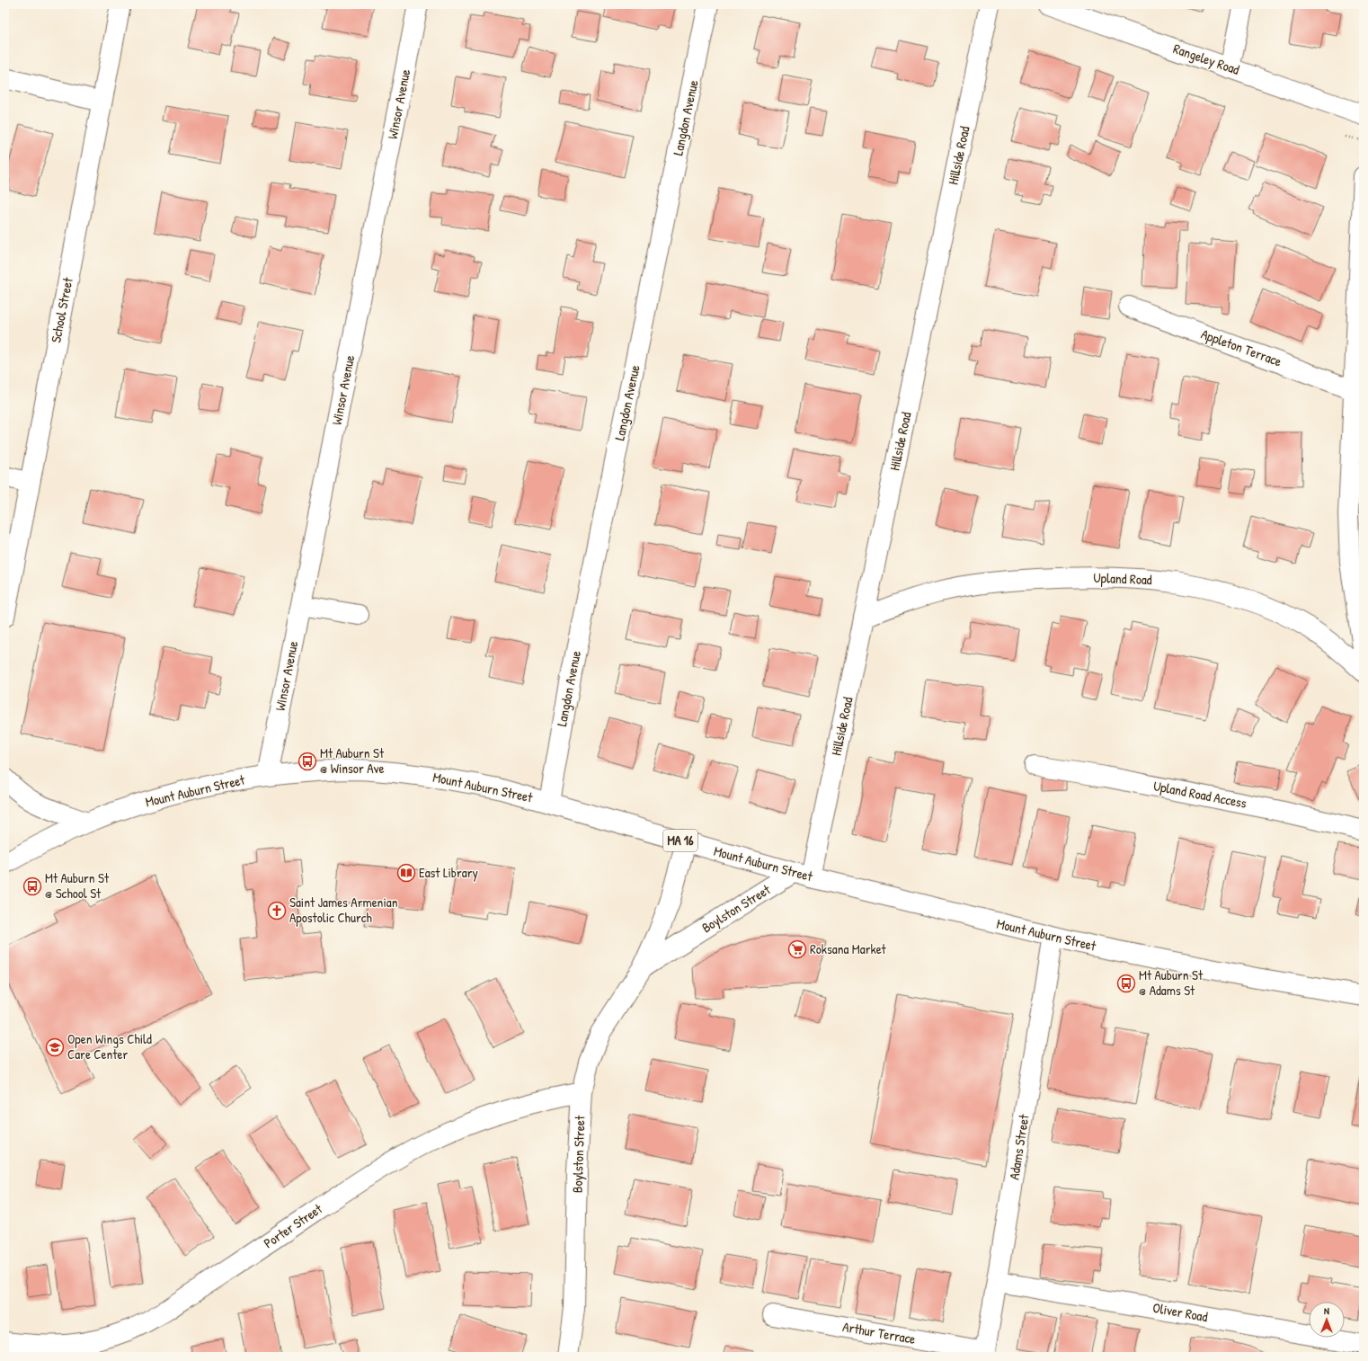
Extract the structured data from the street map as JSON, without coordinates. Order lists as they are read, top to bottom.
{
  "streets": {
    "street": [
      "Rangeley Road",
      "Winsor Avenue",
      "Langdon Avenue",
      "Hillside Road",
      "School Street",
      "Appleton Terrace",
      "Upland Road",
      "Mount Auburn Street",
      "Upland Road Access",
      "MA 16",
      "Boylston Street",
      "Adams Street",
      "Porter Street",
      "Oliver Road",
      "Arthur Terrace"
    ]
  },
  "crossings": [
    ["Winsor Avenue", "Mount Auburn Street"],
    ["Langdon Avenue", "Mount Auburn Street"],
    ["Hillside Road", "Upland Road"],
    ["Hillside Road", "Mount Auburn Street"],
    ["Hillside Road", "Boylston Street"],
    ["Mount Auburn Street", "Boylston Street"],
    ["Mount Auburn Street", "Adams Street"],
    ["Boylston Street", "Porter Street"],
    ["Adams Street", "Oliver Road"],
    ["Adams Street", "Arthur Terrace"]
  ],
  "places": {
    "bus stop": ["Mt Auburn St @ Winsor Ave", "Mt Auburn St @ School St", "Mt Auburn St @ Adams St"],
    "library": ["East Library"],
    "church": ["Saint James Armenian Apostolic Church"],
    "supermarket": ["Roksana Market"],
    "school or university": ["Open Wings Child Care Center"]
  },
  "north": "top"
}
